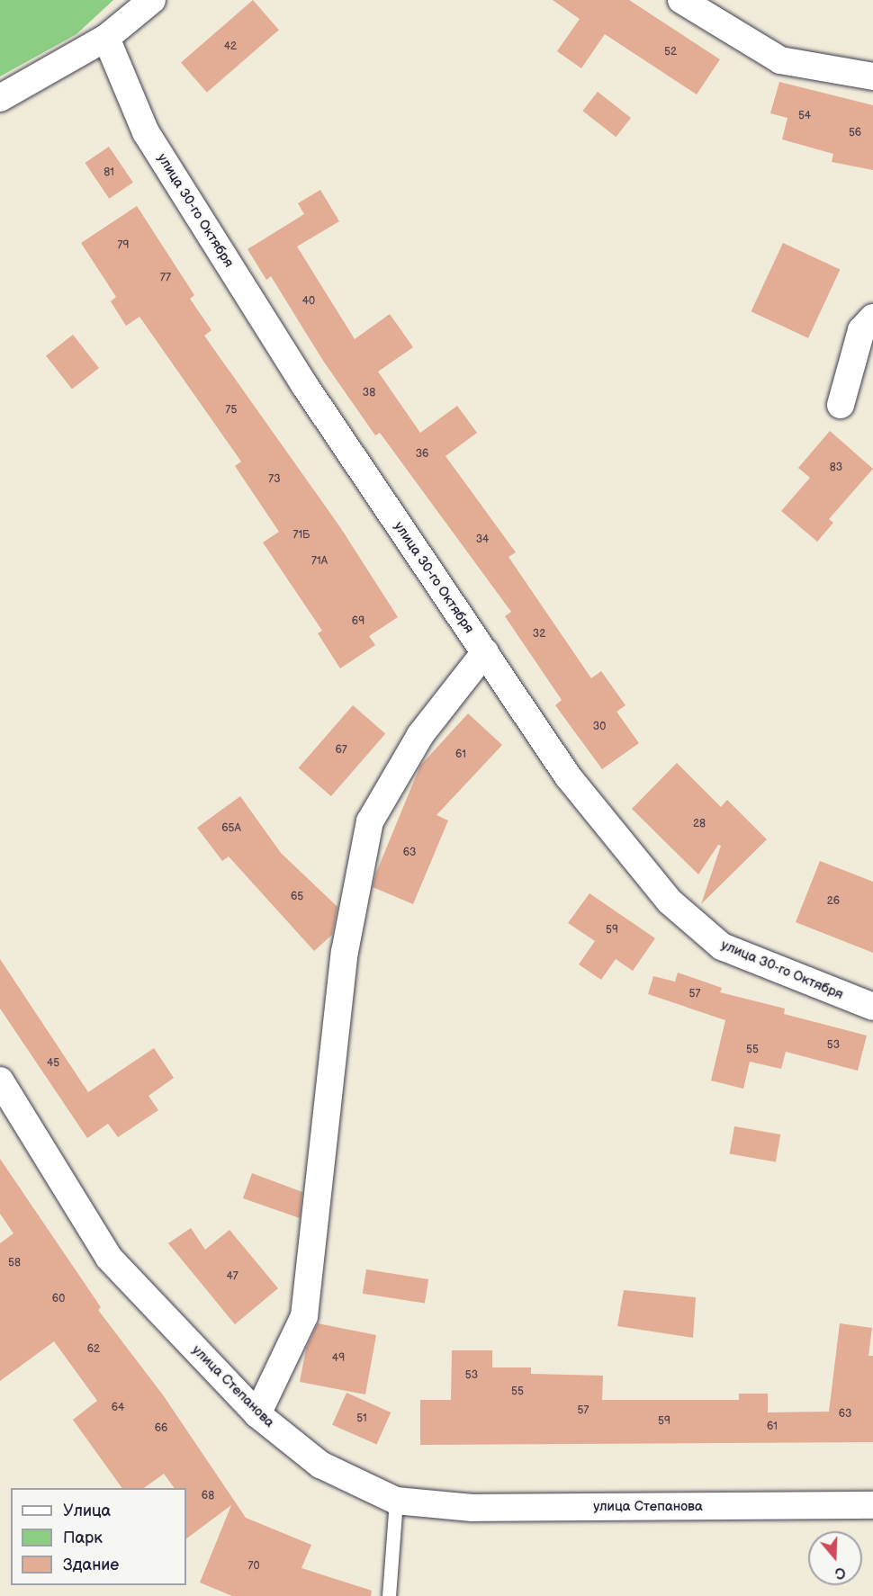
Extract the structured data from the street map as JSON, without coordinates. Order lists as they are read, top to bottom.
{
  "streets": {
    "street": ["улица 30-го Октября", "улица Степанова"]
  },
  "house_numbers": [
    "42",
    "52",
    "54",
    "56",
    "81",
    "79",
    "77",
    "40",
    "38",
    "75",
    "36",
    "83",
    "73",
    "71Б",
    "34",
    "71А",
    "69",
    "32",
    "30",
    "67",
    "61",
    "28",
    "65А",
    "63",
    "65",
    "26",
    "59",
    "57",
    "53",
    "55",
    "45",
    "58",
    "47",
    "60",
    "62",
    "49",
    "53",
    "55",
    "64",
    "57",
    "63",
    "51",
    "59",
    "61",
    "66",
    "68",
    "70"
  ],
  "legend": ["Улица", "Парк", "Здание"],
  "north": "bottom"
}
